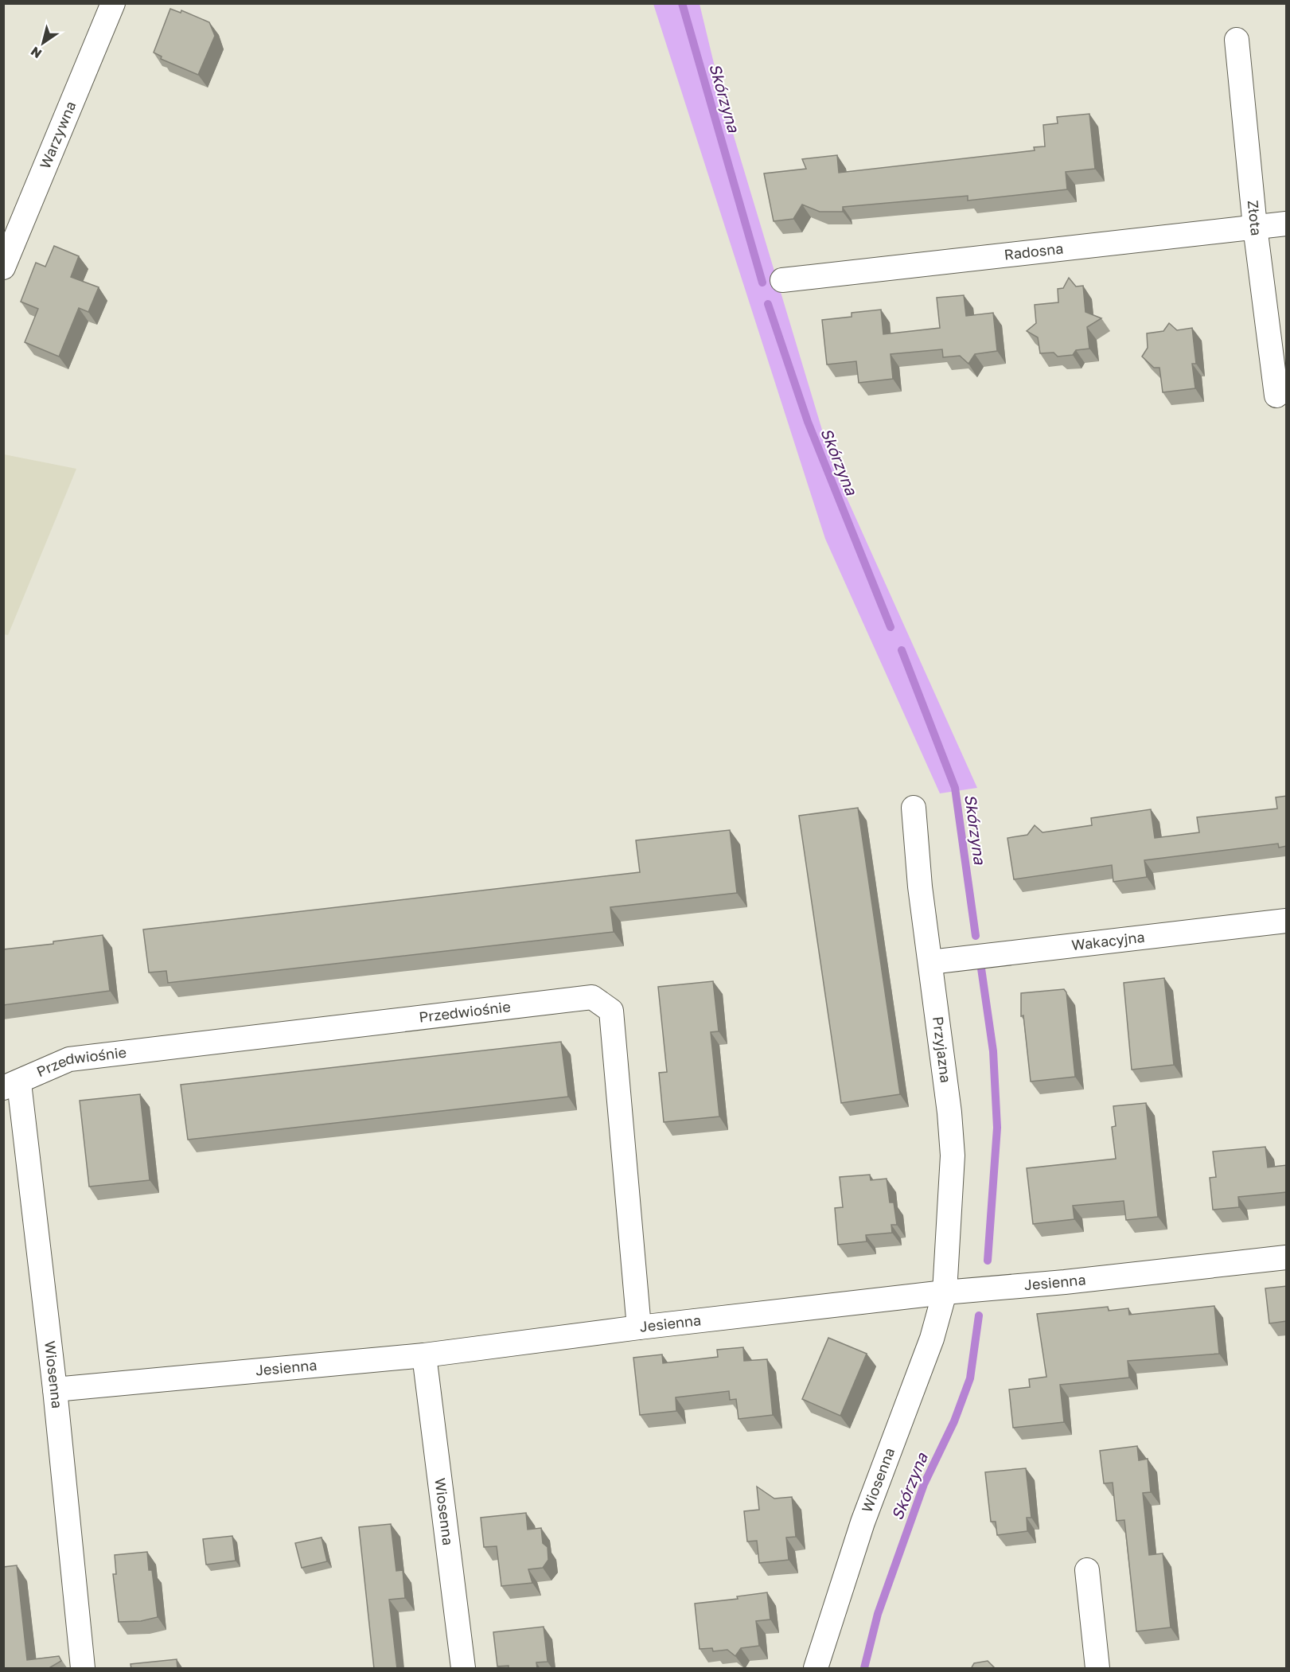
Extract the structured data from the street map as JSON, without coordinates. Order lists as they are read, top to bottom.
{
  "streets": {
    "street": [
      "Warzywna",
      "Złota",
      "Radosna",
      "Wakacyjna",
      "Przedwiośnie",
      "Przyjazna",
      "Jesienna",
      "Wiosenna"
    ]
  },
  "crossings": [
    ["Złota", "Radosna"],
    ["Wakacyjna", "Przyjazna"],
    ["Przedwiośnie", "Jesienna"],
    ["Przedwiośnie", "Wiosenna"],
    ["Przyjazna", "Jesienna"],
    ["Przyjazna", "Wiosenna"],
    ["Jesienna", "Wiosenna"]
  ],
  "water": ["Skórzyna"],
  "north": "bottom left"
}
